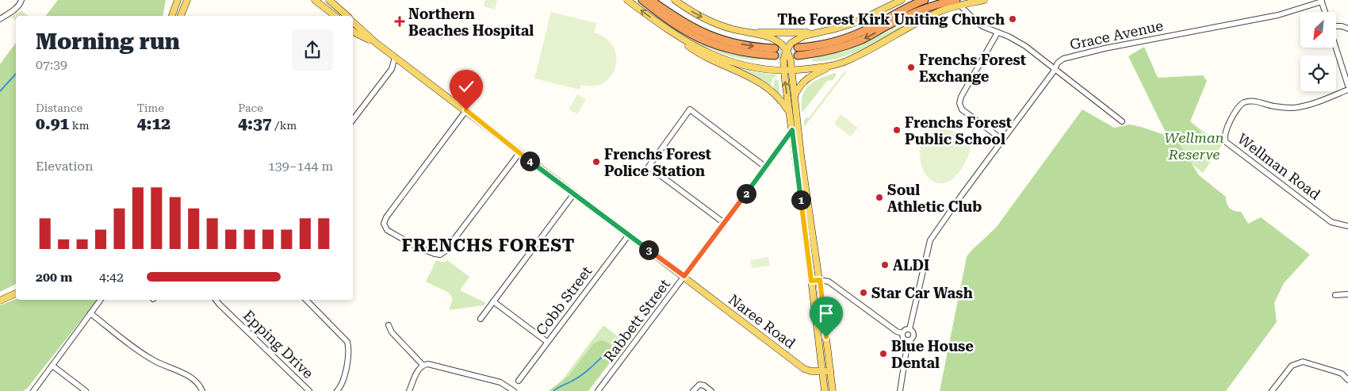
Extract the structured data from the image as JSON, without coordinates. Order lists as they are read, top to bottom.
{
  "streets": {
    "main road": ["Naree Road"],
    "street": [
      "Grace Avenue",
      "Wellman Road",
      "Cobb Street",
      "Rabbett Street",
      "Epping Drive"
    ]
  },
  "crossings": [
    ["Cobb Street", "Naree Road"],
    ["Rabbett Street", "Naree Road"]
  ],
  "districts": ["FRENCHS FOREST"],
  "parks": ["Wellman Reserve"],
  "places": {
    "other": [
      "The Forest Kirk Uniting Church",
      "Frenchs Forest Exchange",
      "Frenchs Forest Public School",
      "Frenchs Forest Police Station",
      "Soul Athletic Club",
      "ALDI",
      "Star Car Wash",
      "Blue House Dental"
    ],
    "health": ["Northern Beaches Hospital"]
  },
  "north": "bottom left",
  "page": {
    "heading": ["Morning run", "07:39"],
    "stats": [
      ["Distance", "0.91 km"],
      ["Time", "4:12"],
      ["Pace", "4:37 /km"]
    ],
    "chart": ["Elevation", "139–144 m"],
    "pins": [
      "4",
      "2",
      "1",
      "3"
    ],
    "list": [
      {
        "name": "200 m",
        "note": "4:42"
      }
    ]
  }
}
